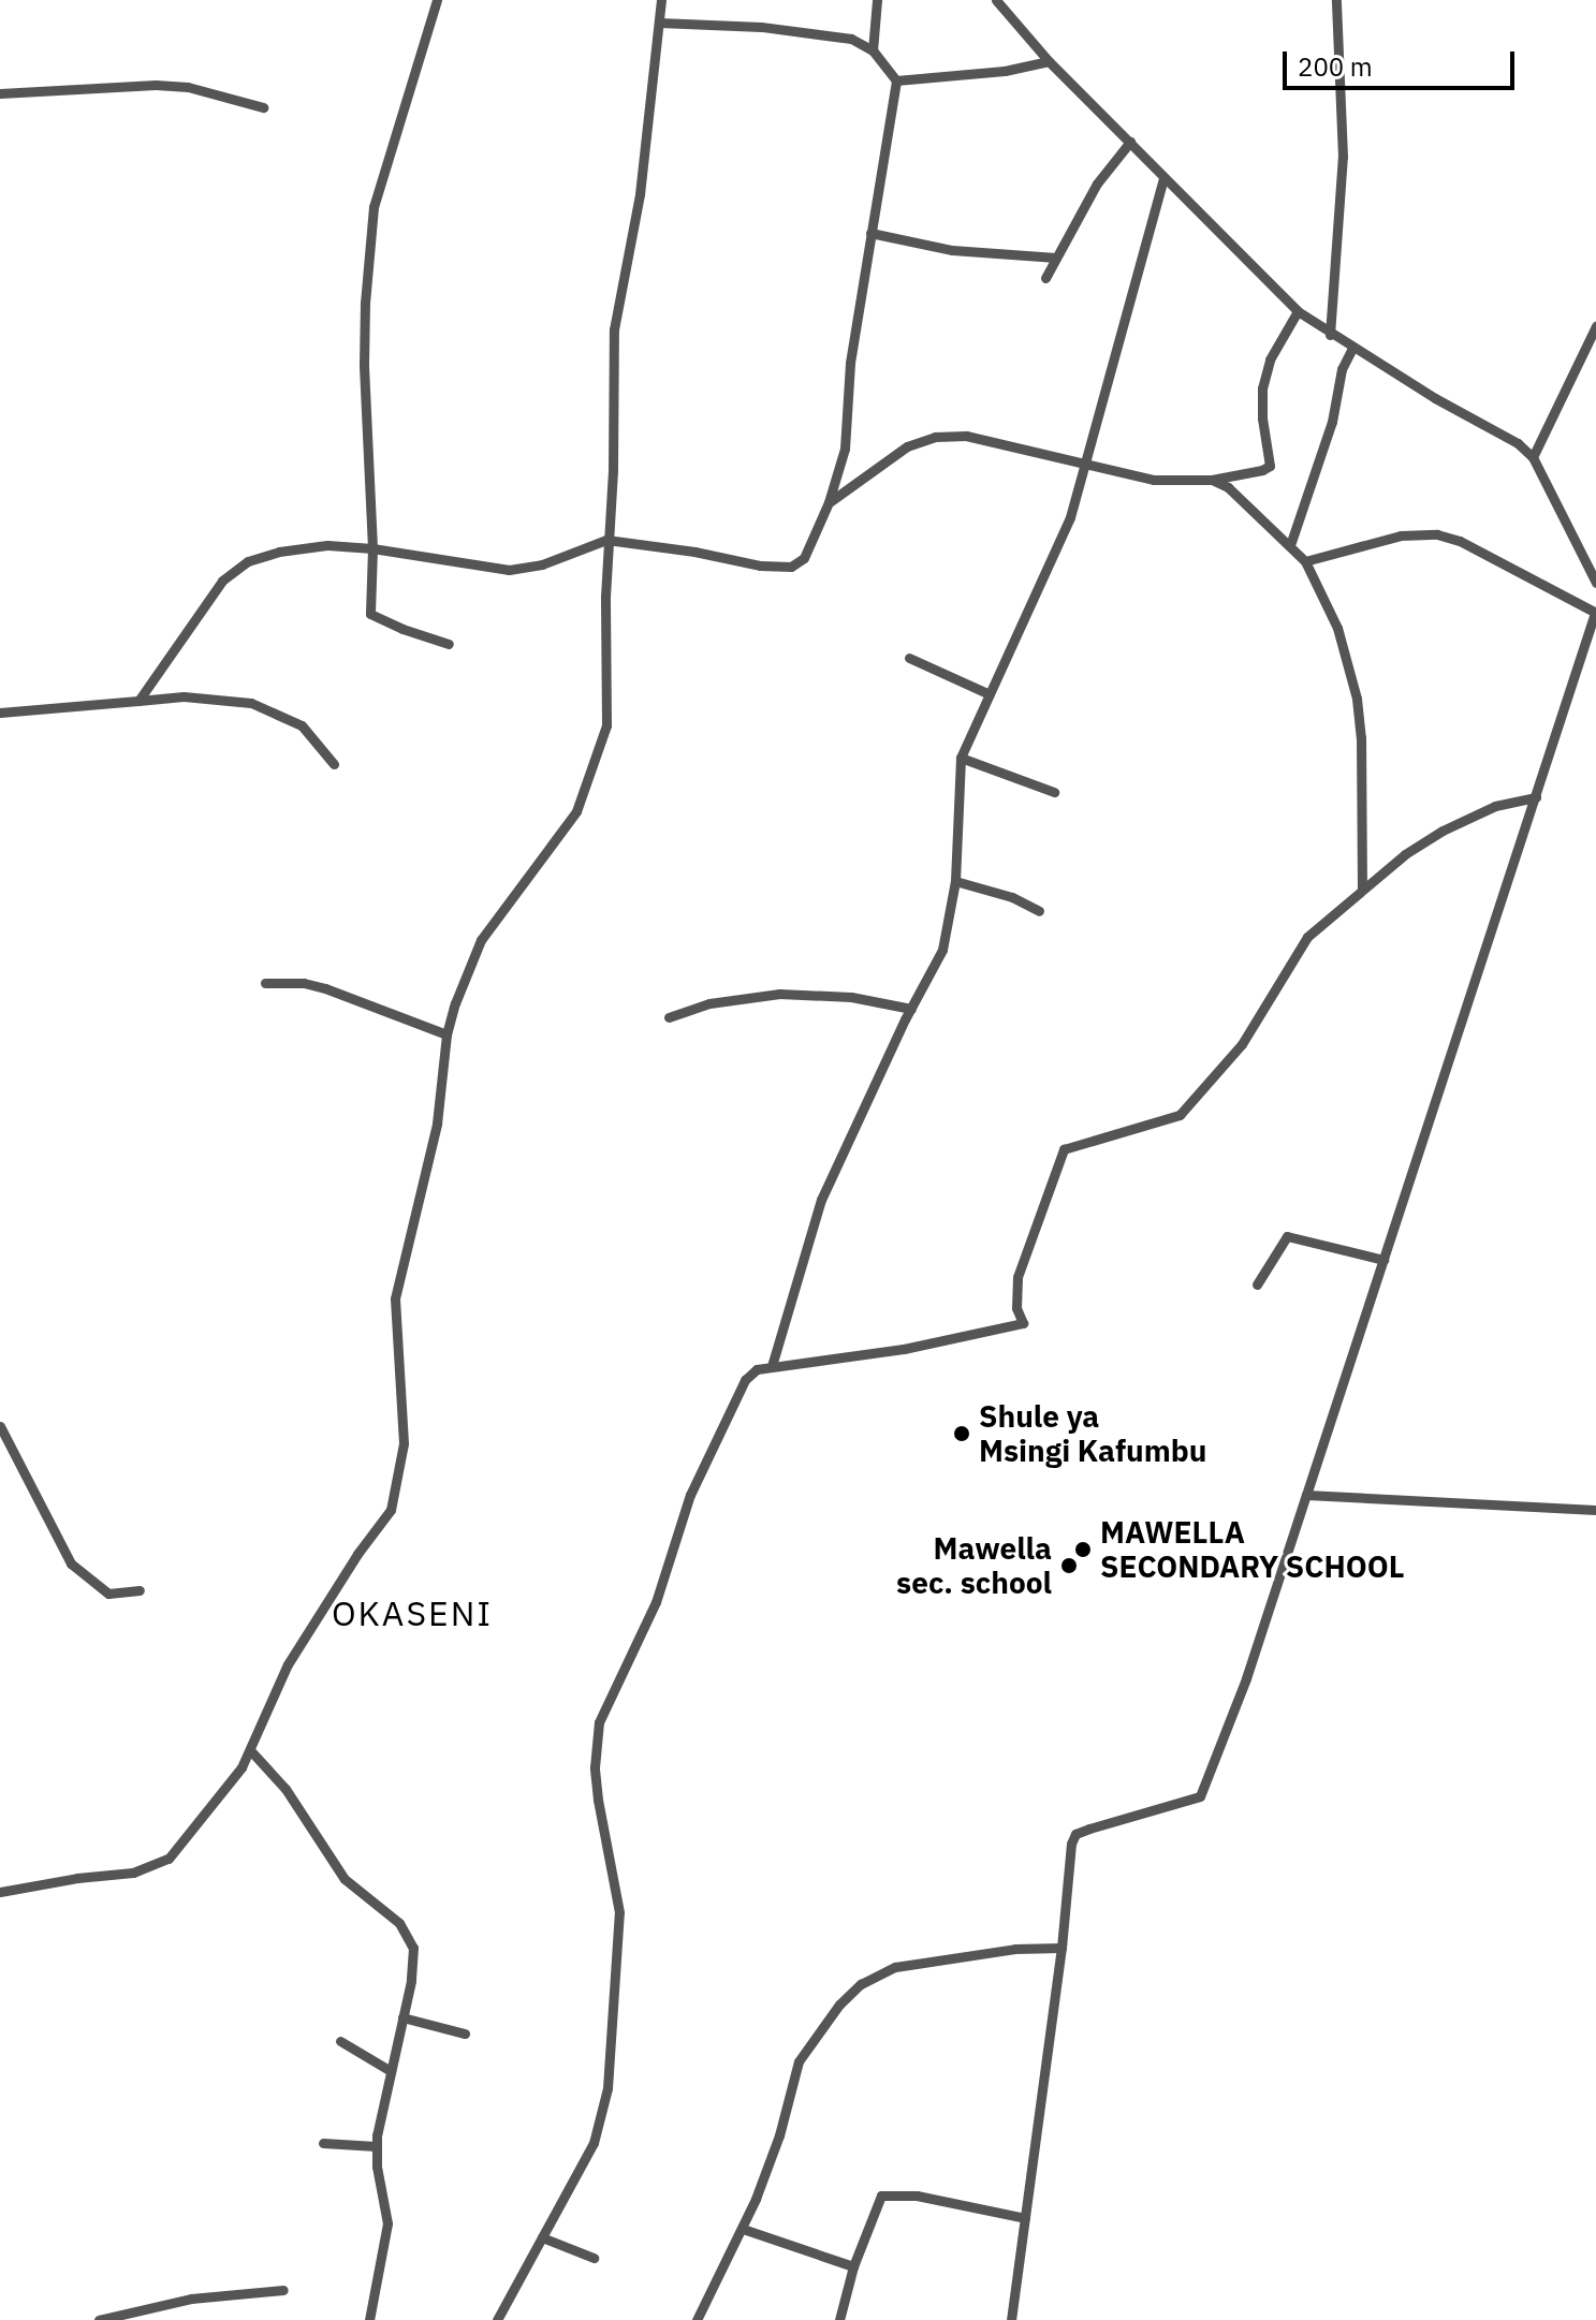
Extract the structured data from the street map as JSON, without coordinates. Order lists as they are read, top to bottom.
{
  "districts": ["OKASENI"],
  "places": ["Shule ya Msingi Kafumbu", "MAWELLA SECONDARY SCHOOL", "Mawella sec. school"],
  "scale_bar": "200 m"
}
